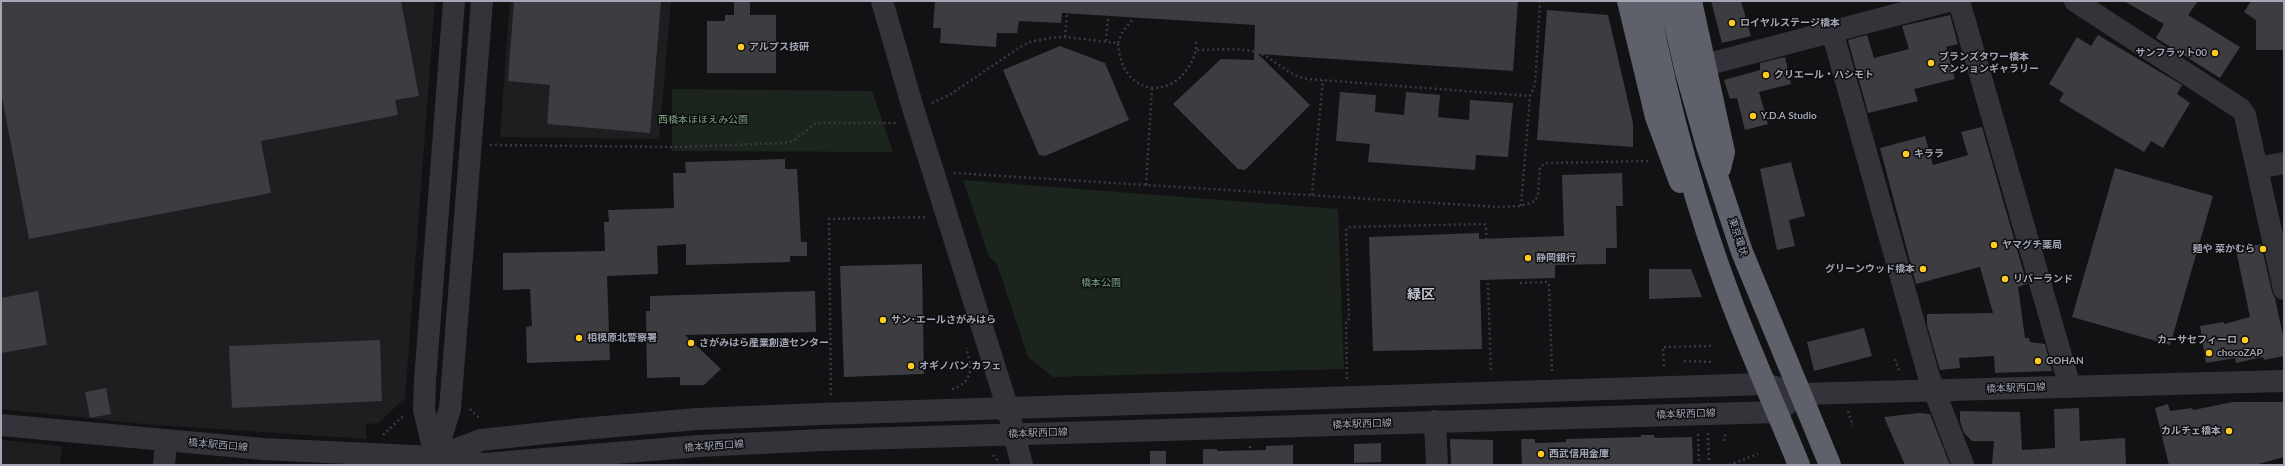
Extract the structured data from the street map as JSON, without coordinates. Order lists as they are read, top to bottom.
{
  "streets": {
    "highway": ["東京環状"],
    "street": ["橋本駅西口線"]
  },
  "crossings": [
    ["東京環状", "橋本駅西口線"]
  ],
  "districts": ["緑区"],
  "parks": ["西橋本ほほえみ公園", "橋本公園"],
  "places": [
    "ロイヤルステージ橋本",
    "アルプス技研",
    "サンフラット00",
    "ブランズタワー橋本 マンションギャラリー",
    "クリエール・ハシモト",
    "Y.D.A Studio",
    "キララ",
    "ヤマグチ薬局",
    "麺や 菜かむら",
    "静岡銀行",
    "グリーンウッド橋本",
    "リバーランド",
    "サン･エールさがみはら",
    "相模原北警察署",
    "カーサセフィーロ",
    "さがみはら産業創造センター",
    "chocoZAP",
    "GOHAN",
    "オギノパン カフェ",
    "カルチェ橋本",
    "西武信用金庫"
  ]
}
